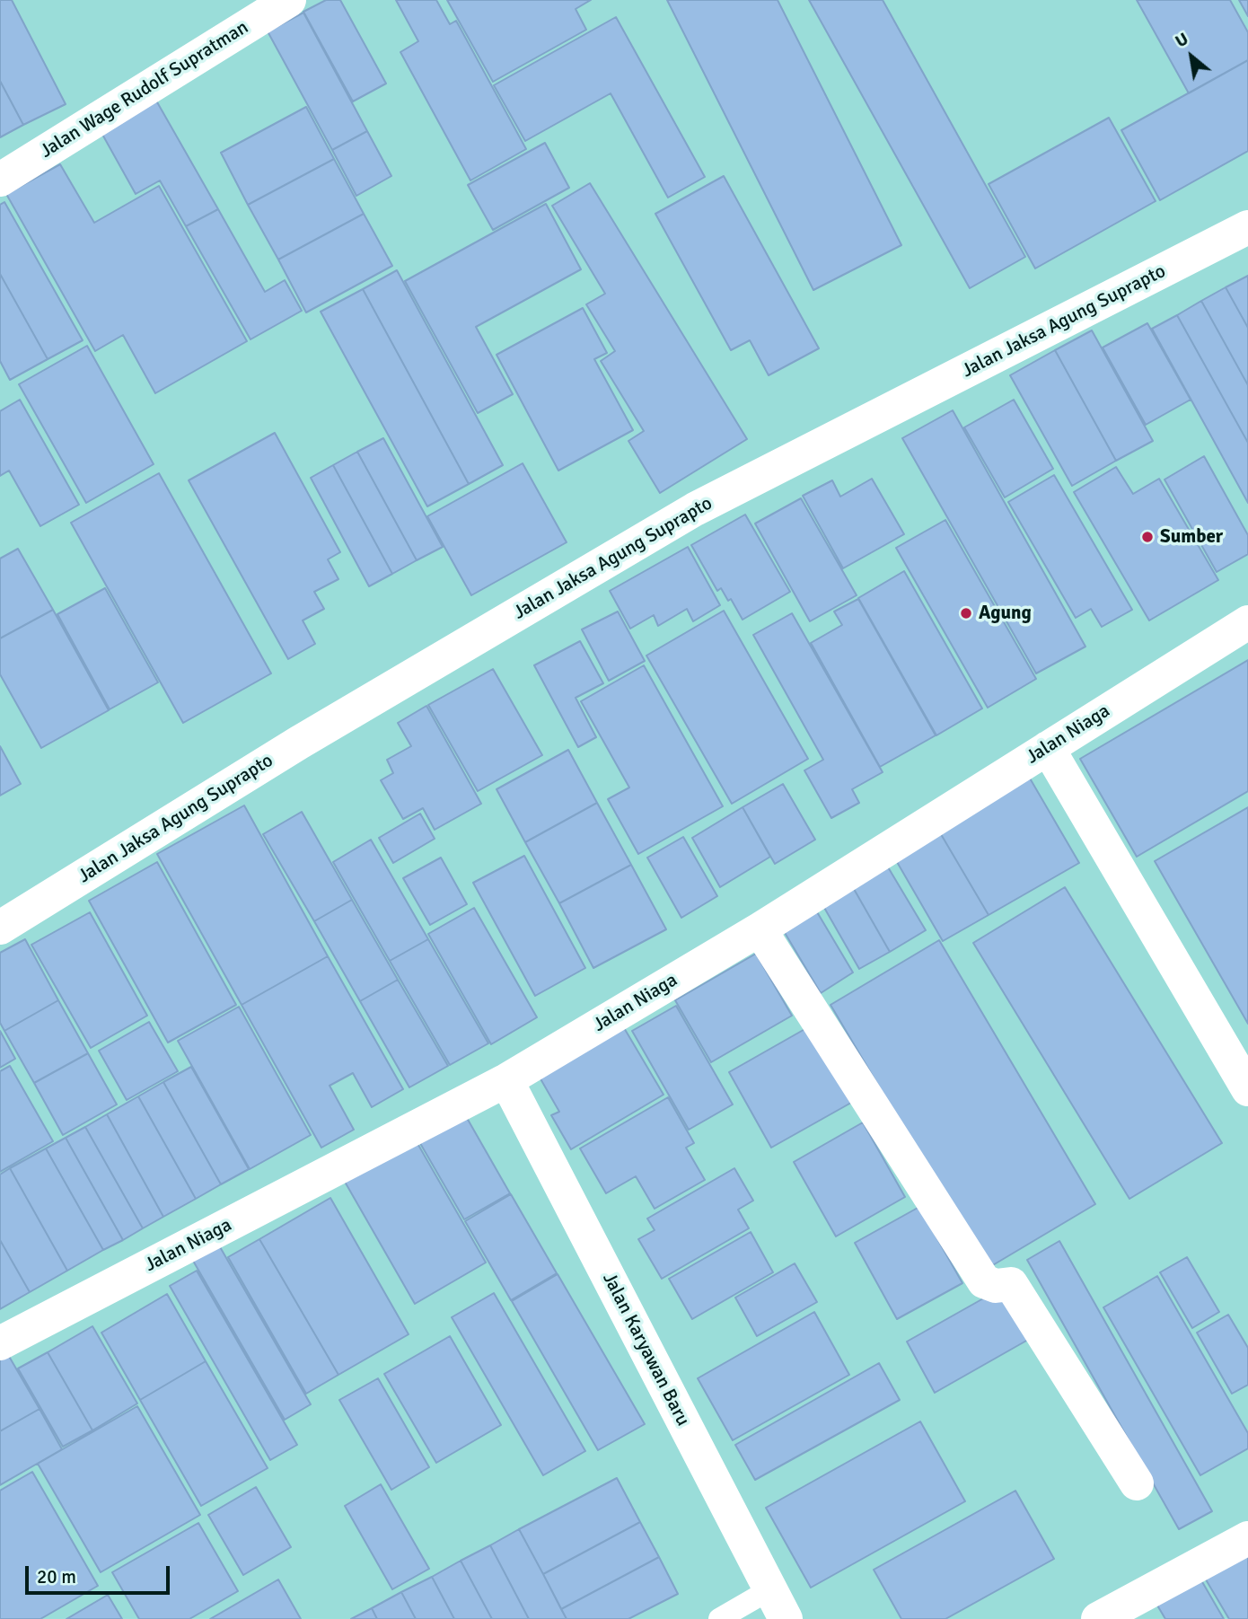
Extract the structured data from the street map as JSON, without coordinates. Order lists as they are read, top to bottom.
{
  "streets": {
    "street": [
      "Jalan Wage Rudolf Supratman",
      "Jalan Jaksa Agung Suprapto",
      "Jalan Niaga",
      "Jalan Karyawan Baru"
    ]
  },
  "crossings": [
    ["Jalan Niaga", "Jalan Karyawan Baru"]
  ],
  "places": ["Sumber", "Agung"],
  "scale_bar": "20 m",
  "north": "top left"
}
